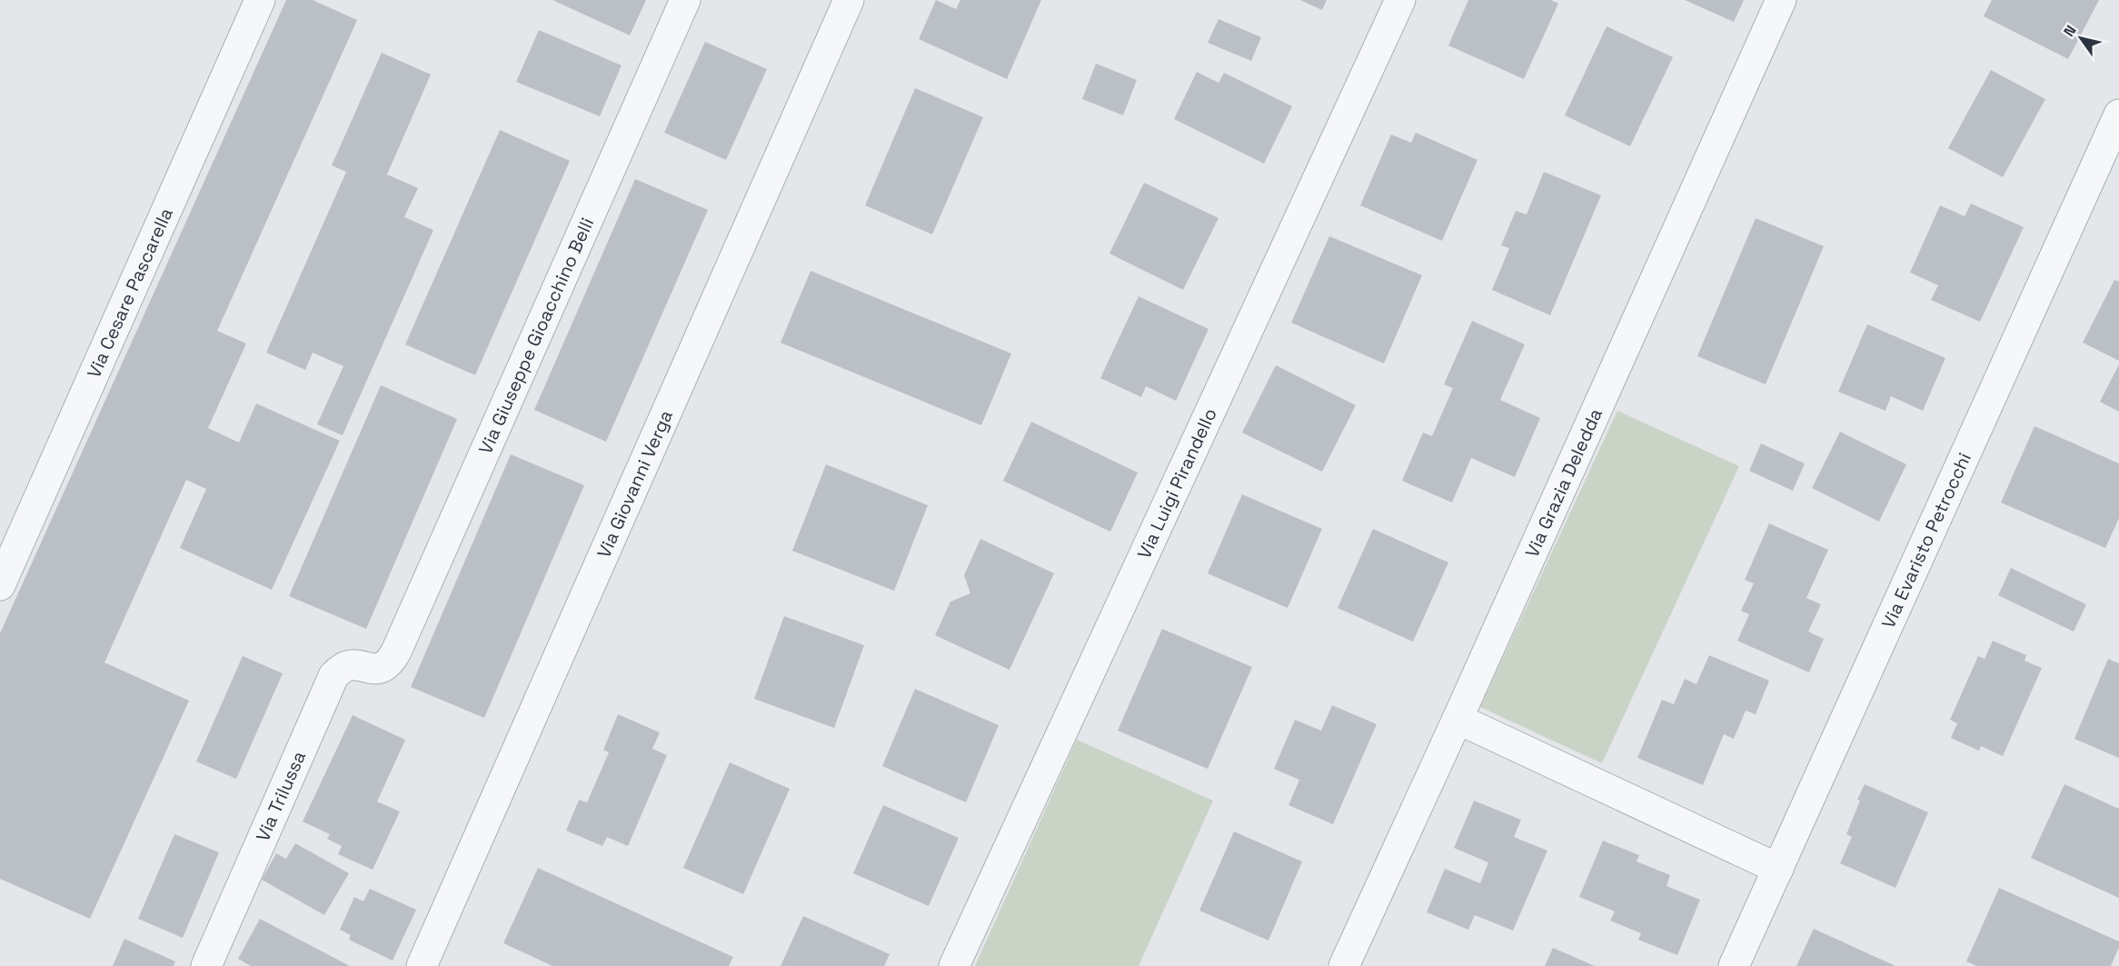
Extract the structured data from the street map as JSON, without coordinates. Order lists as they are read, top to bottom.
{
  "streets": {
    "street": [
      "Via Cesare Pascarella",
      "Via Giuseppe Gioacchino Belli",
      "Via Giovanni Verga",
      "Via Luigi Pirandello",
      "Via Grazia Deledda",
      "Via Evaristo Petrocchi",
      "Via Trilussa"
    ]
  },
  "crossings": [
    ["Via Giuseppe Gioacchino Belli", "Via Trilussa"]
  ],
  "north": "top left"
}
